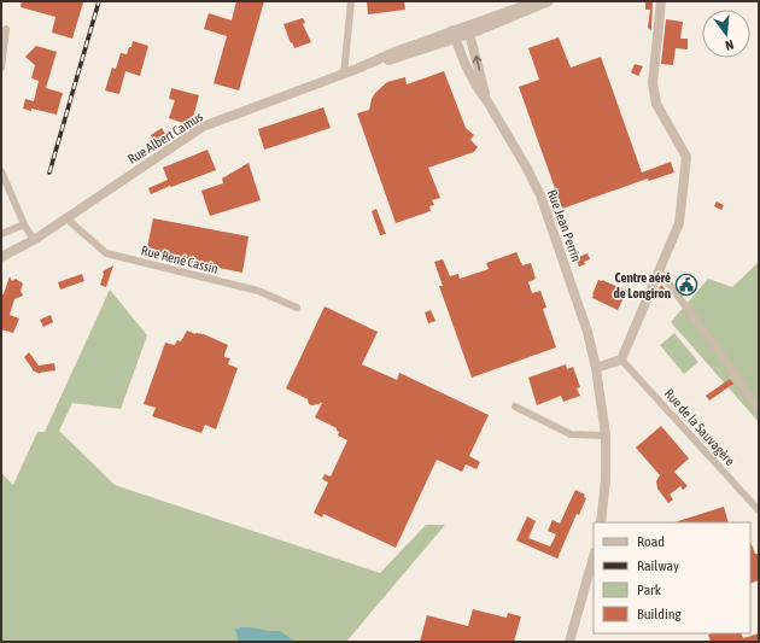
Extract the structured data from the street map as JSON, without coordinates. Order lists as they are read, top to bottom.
{
  "streets": {
    "street": [
      "Rue Albert Camus",
      "Rue Jean Perrin",
      "Rue René Cassin",
      "Rue de la Sauvagère"
    ]
  },
  "crossings": [
    ["Rue Albert Camus", "Rue Jean Perrin"],
    ["Rue Albert Camus", "Rue René Cassin"]
  ],
  "places": {
    "public building": ["Centre aéré de Longiron"]
  },
  "legend": [
    "Road",
    "Railway",
    "Park",
    "Building"
  ],
  "north": "bottom"
}
